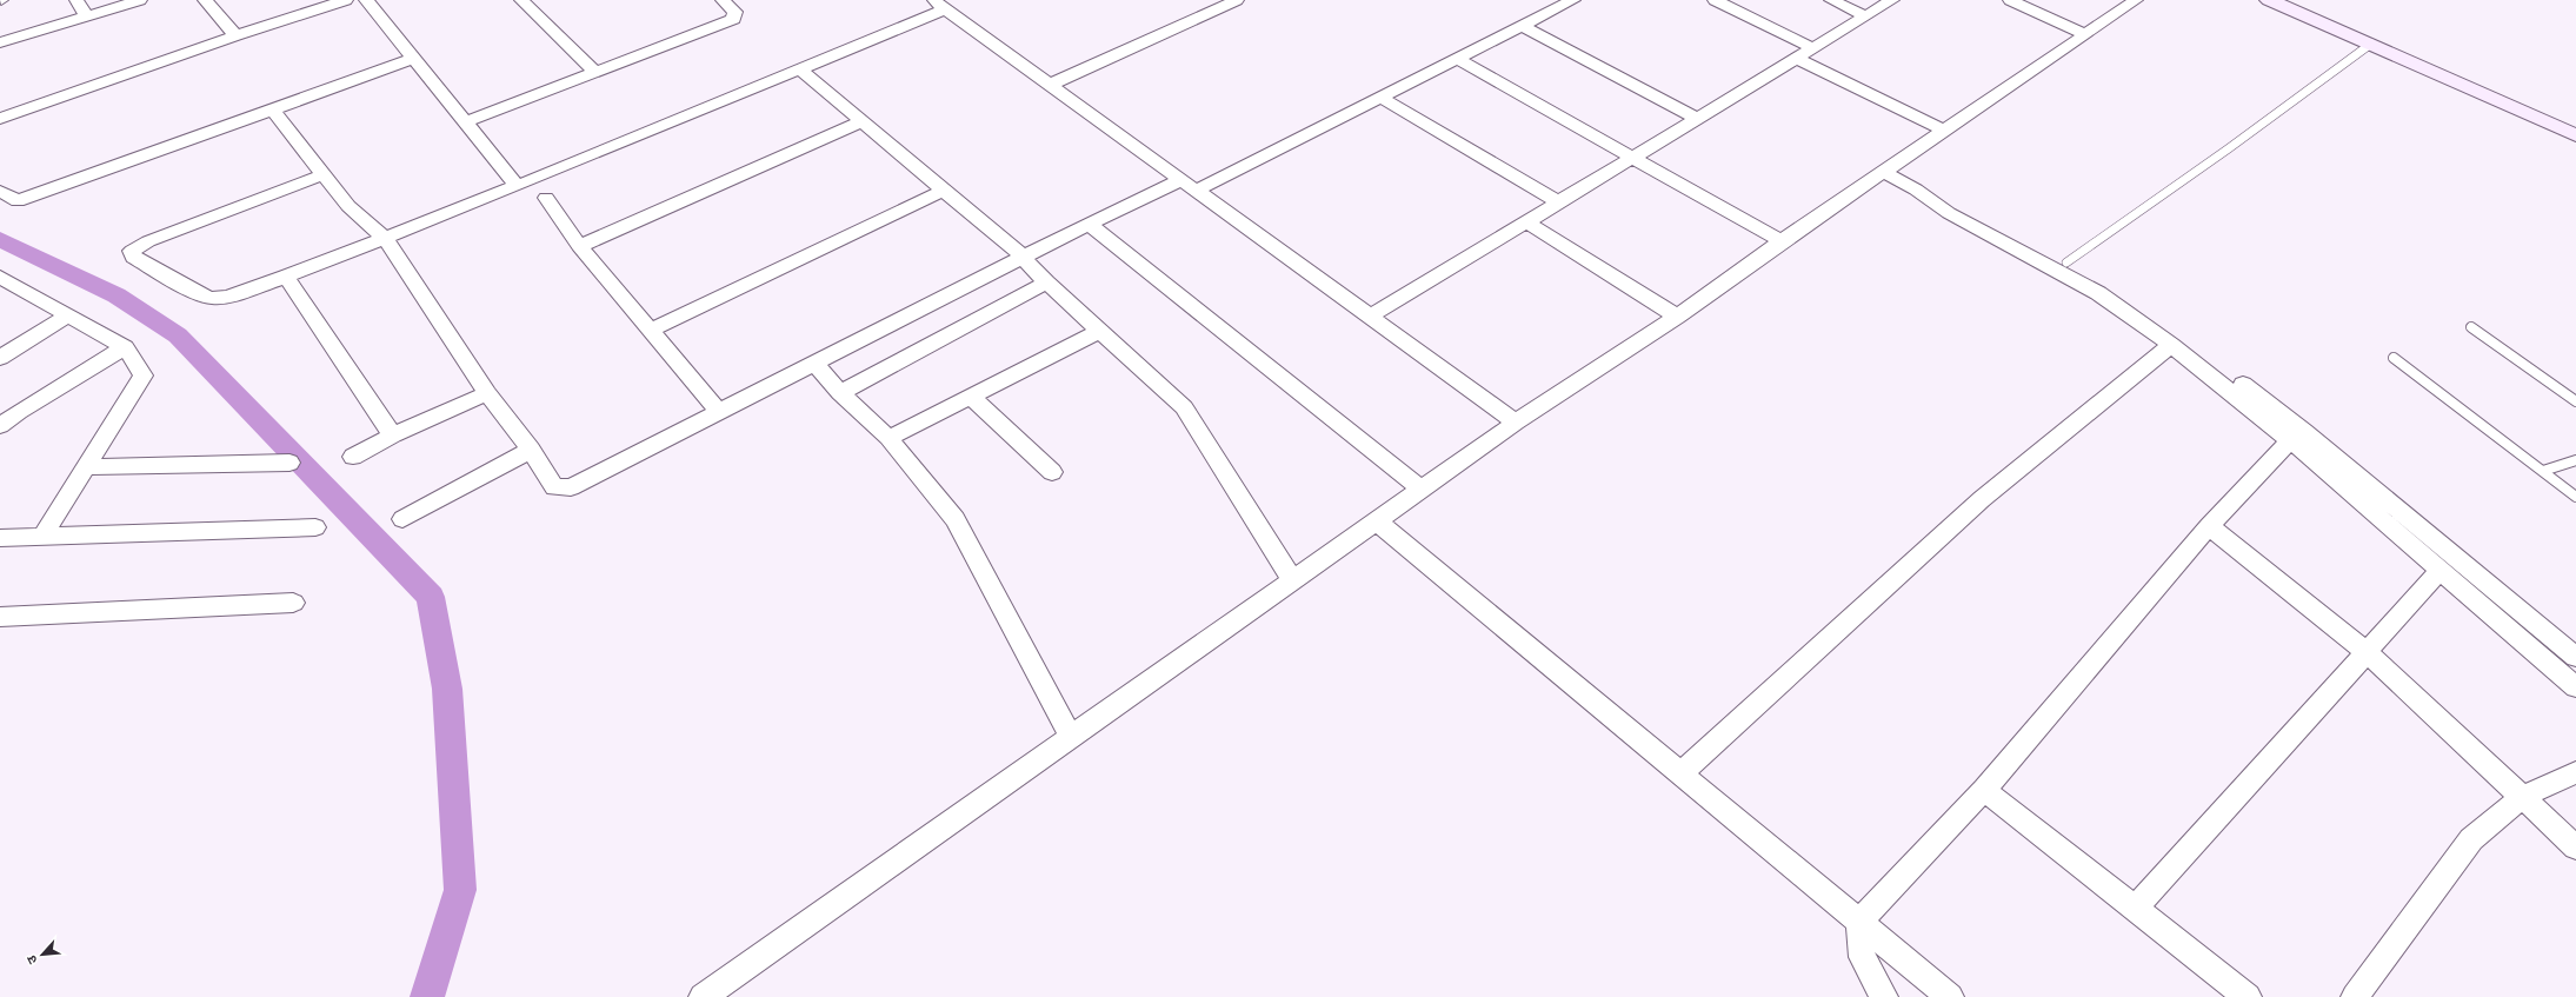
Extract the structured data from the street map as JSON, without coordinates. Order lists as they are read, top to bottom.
{
  "north": "bottom left"
}
